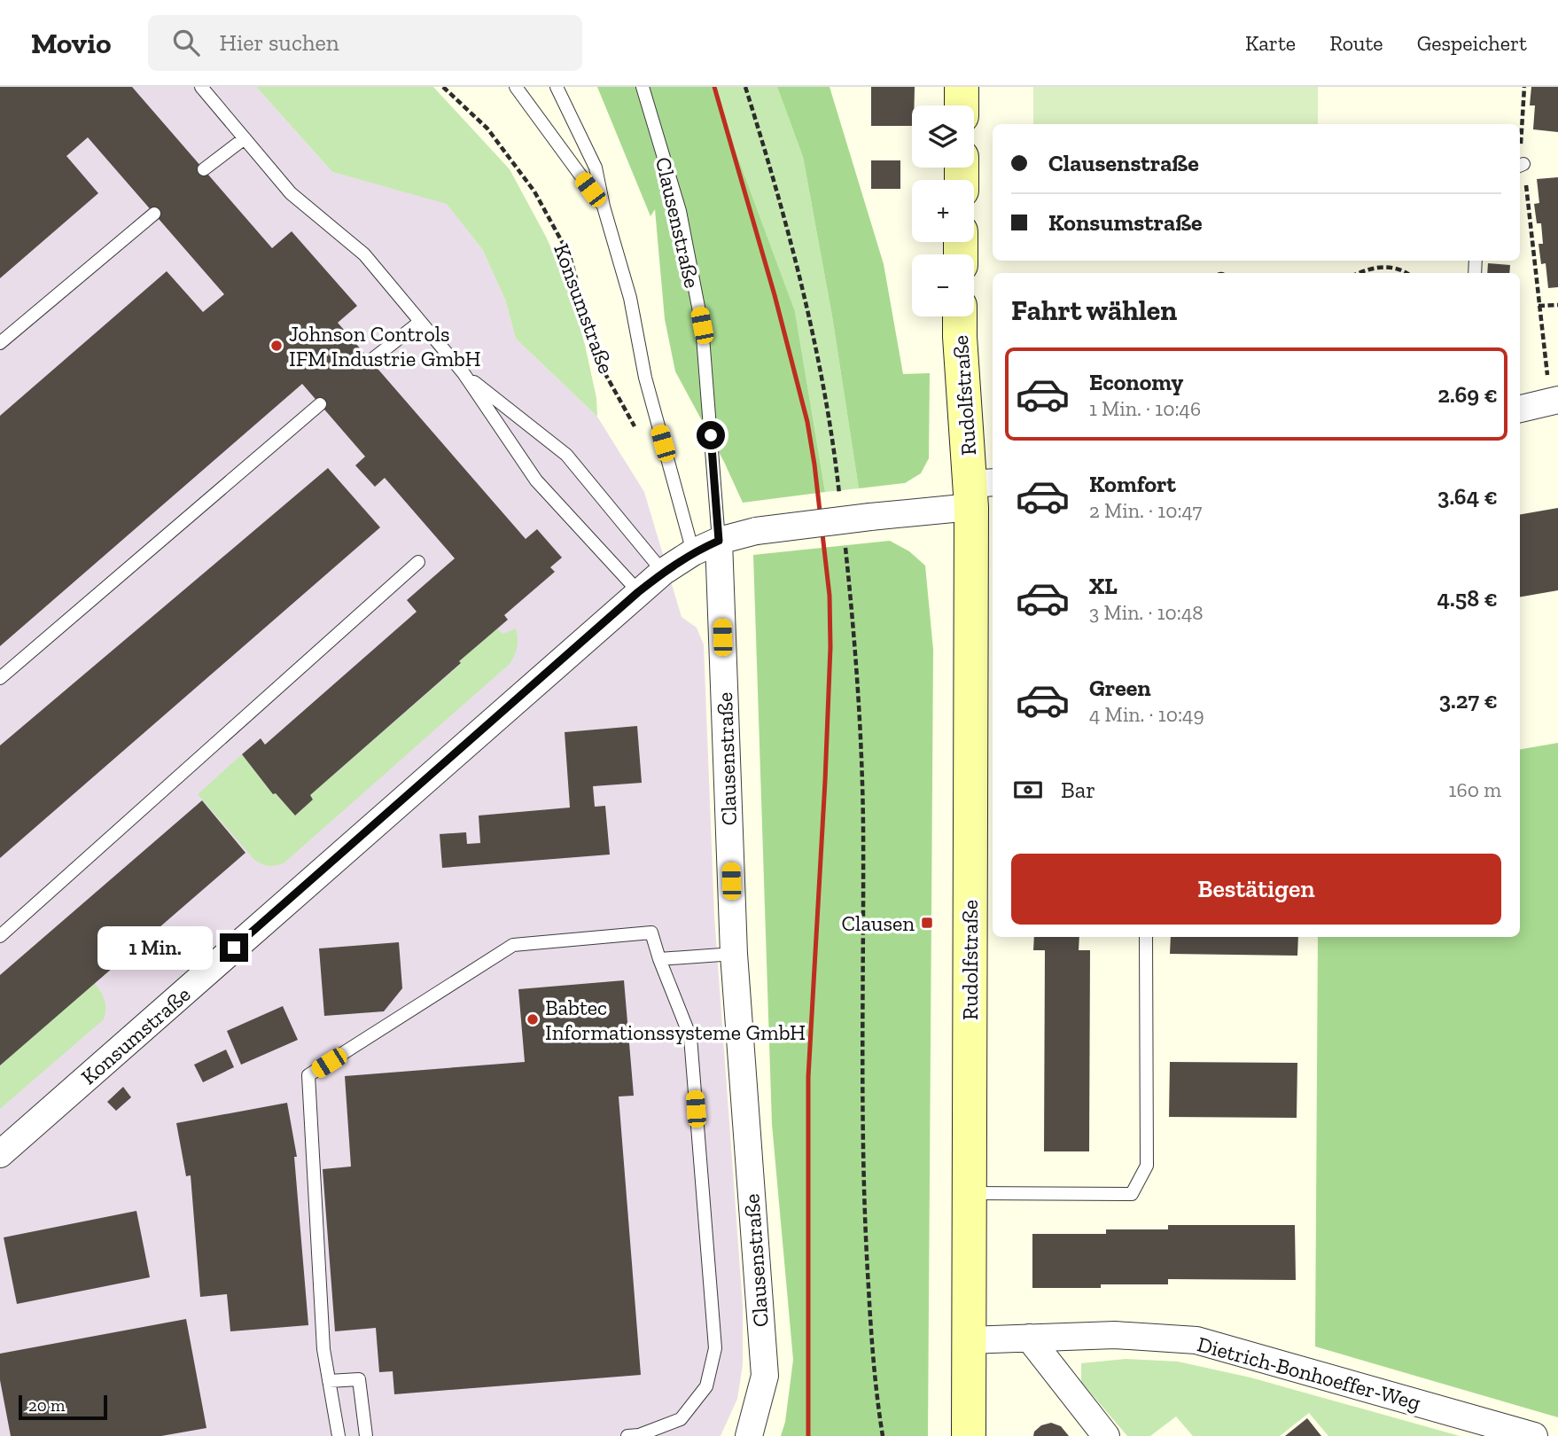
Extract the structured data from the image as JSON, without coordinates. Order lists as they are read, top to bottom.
{
  "streets": {
    "street": [
      "Clausenstraße",
      "Konsumstraße",
      "Rudolfstraße",
      "Dietrich-Bonhoeffer-Weg"
    ]
  },
  "crossings": [
    ["Clausenstraße", "Konsumstraße"],
    ["Konsumstraße", "Rudolfstraße"],
    ["Rudolfstraße", "Dietrich-Bonhoeffer-Weg"]
  ],
  "places": {
    "other": ["Johnson Controls IFM Industrie GmbH", "Babtec Informationssysteme GmbH"],
    "transit": ["Clausen"]
  },
  "scale_bar": "20 m",
  "page": {
    "header": "Movio",
    "search": "Hier suchen",
    "nav": ["Karte", "Route", "Gespeichert"],
    "map_buttons": ["+", "−"],
    "banner": ["Clausenstraße", "Konsumstraße"],
    "heading": "Fahrt wählen",
    "list": [
      {
        "name": "Economy",
        "note": "1 Min. · 10:46",
        "value": "2.69 €"
      },
      {
        "name": "Komfort",
        "note": "2 Min. · 10:47",
        "value": "3.64 €"
      },
      {
        "name": "XL",
        "note": "3 Min. · 10:48",
        "value": "4.58 €"
      },
      {
        "name": "Green",
        "note": "4 Min. · 10:49",
        "value": "3.27 €"
      }
    ],
    "pay": ["Bar", "160 m"],
    "buttons": "Bestätigen",
    "bubble": "1 Min.",
    "scale": "20 m"
  }
}
